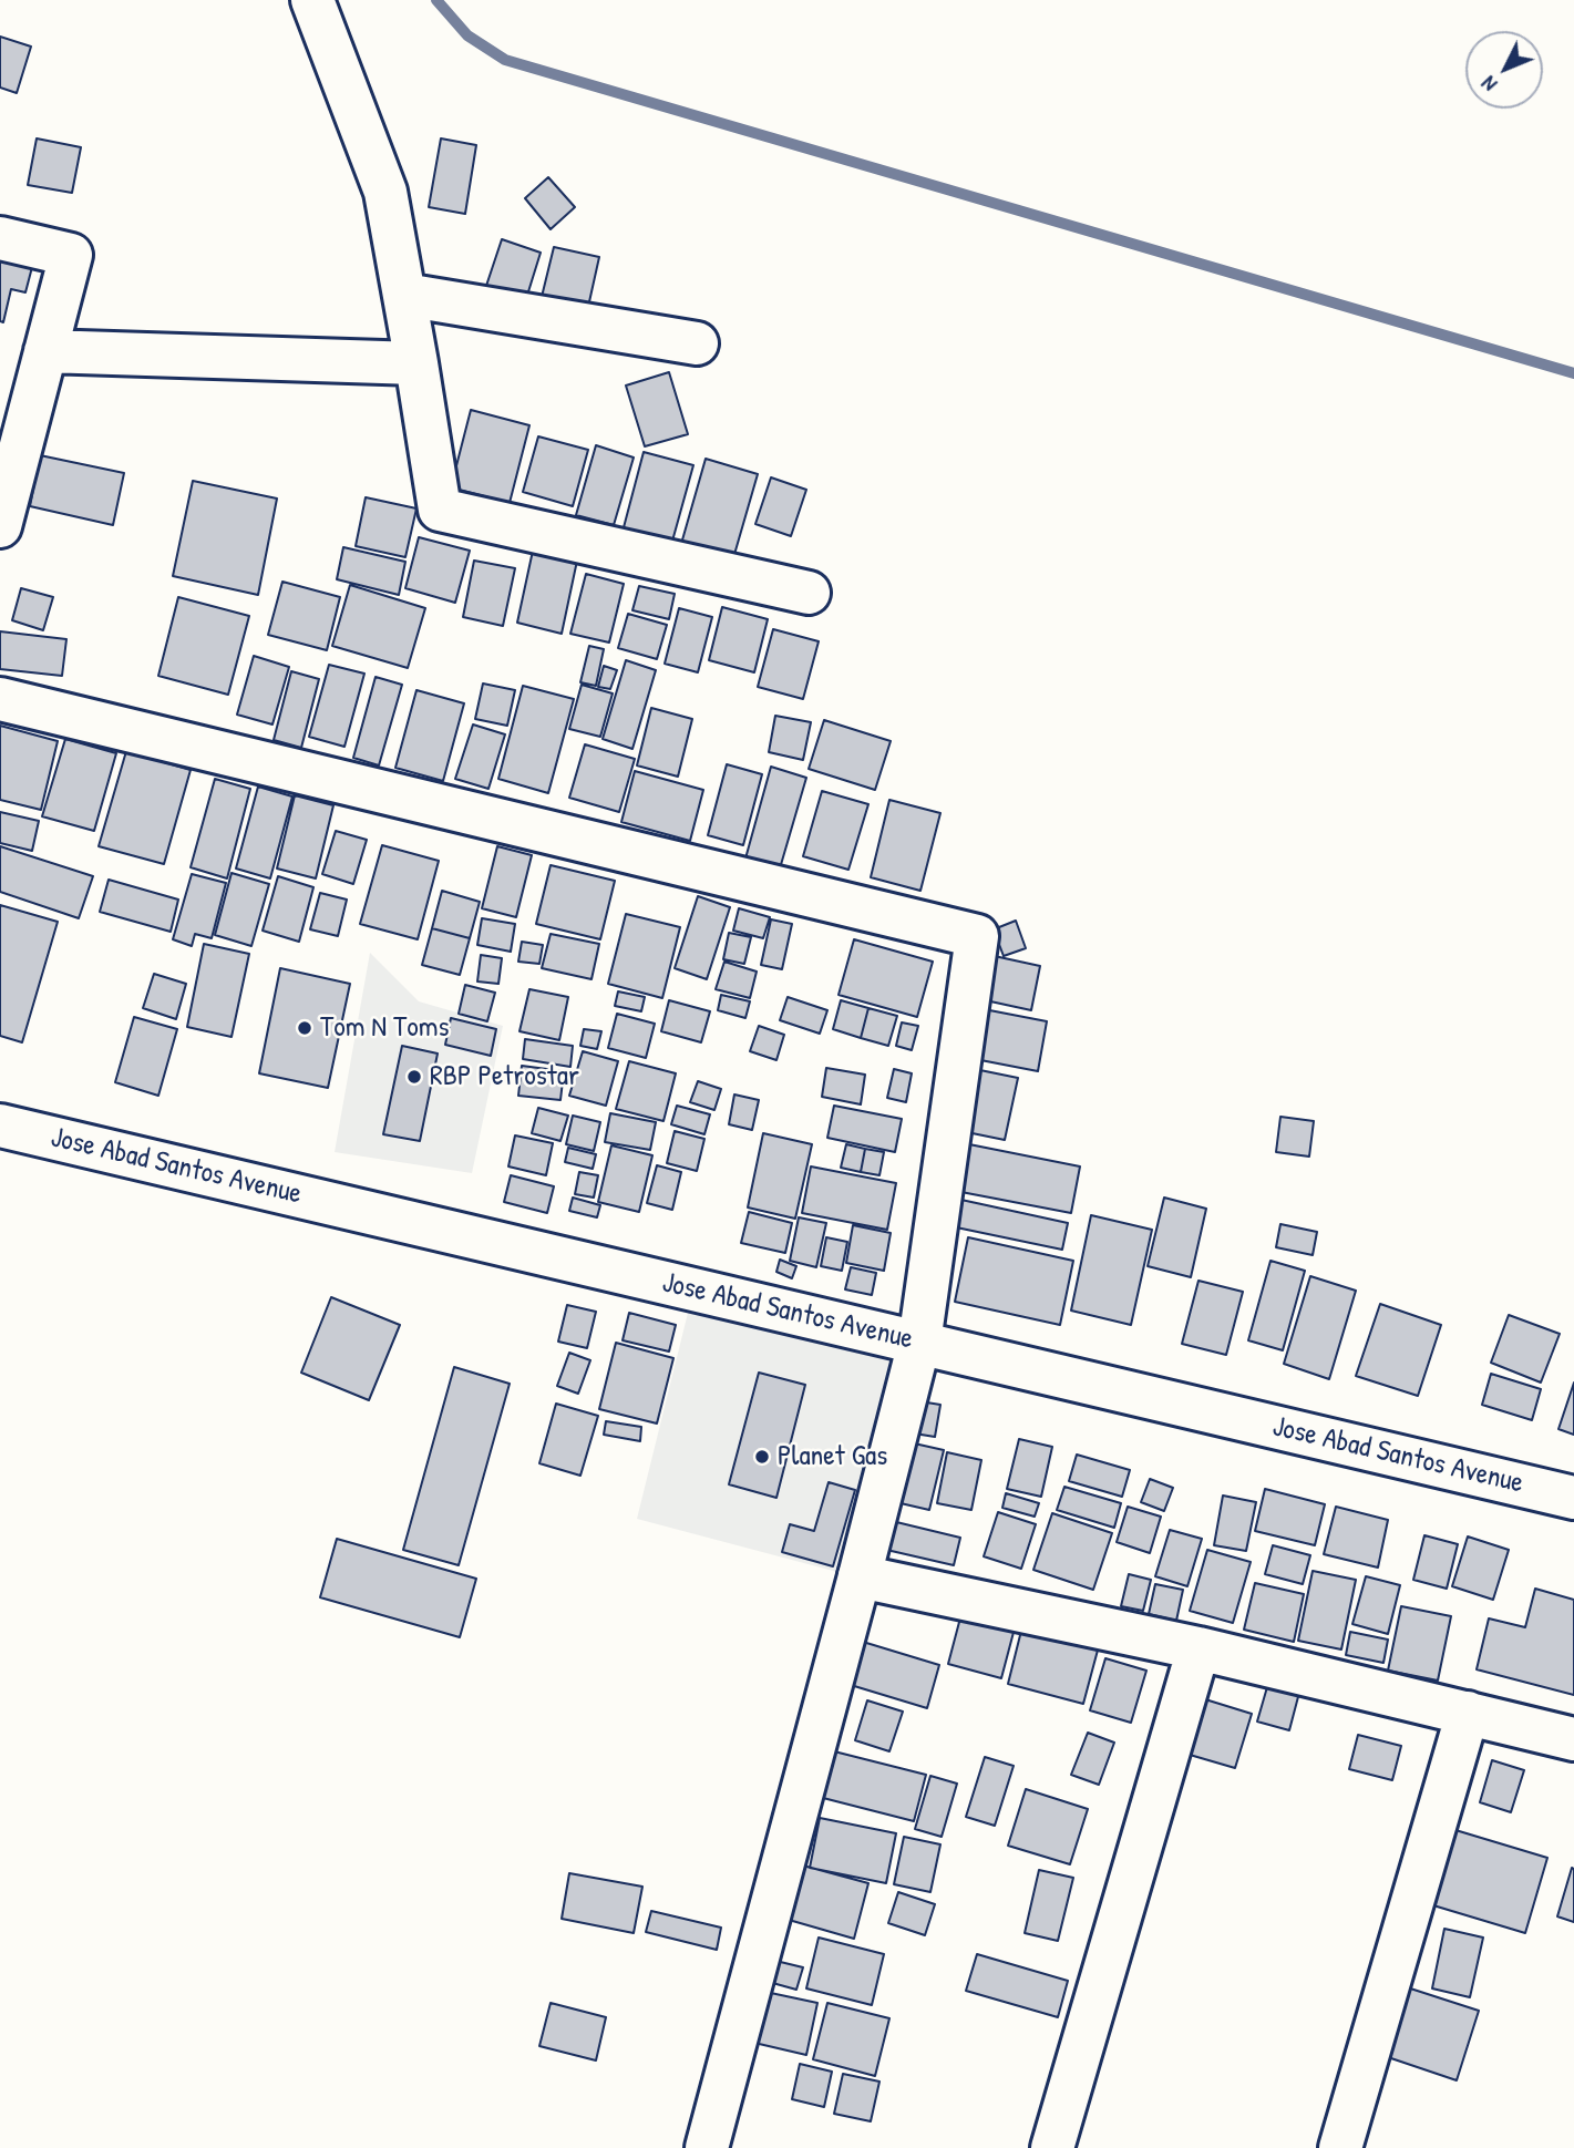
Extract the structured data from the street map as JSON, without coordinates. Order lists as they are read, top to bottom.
{
  "streets": {
    "main road": ["Jose Abad Santos Avenue"]
  },
  "places": ["Tom N Toms", "RBP Petrostar", "Planet Gas"],
  "north": "bottom left"
}
